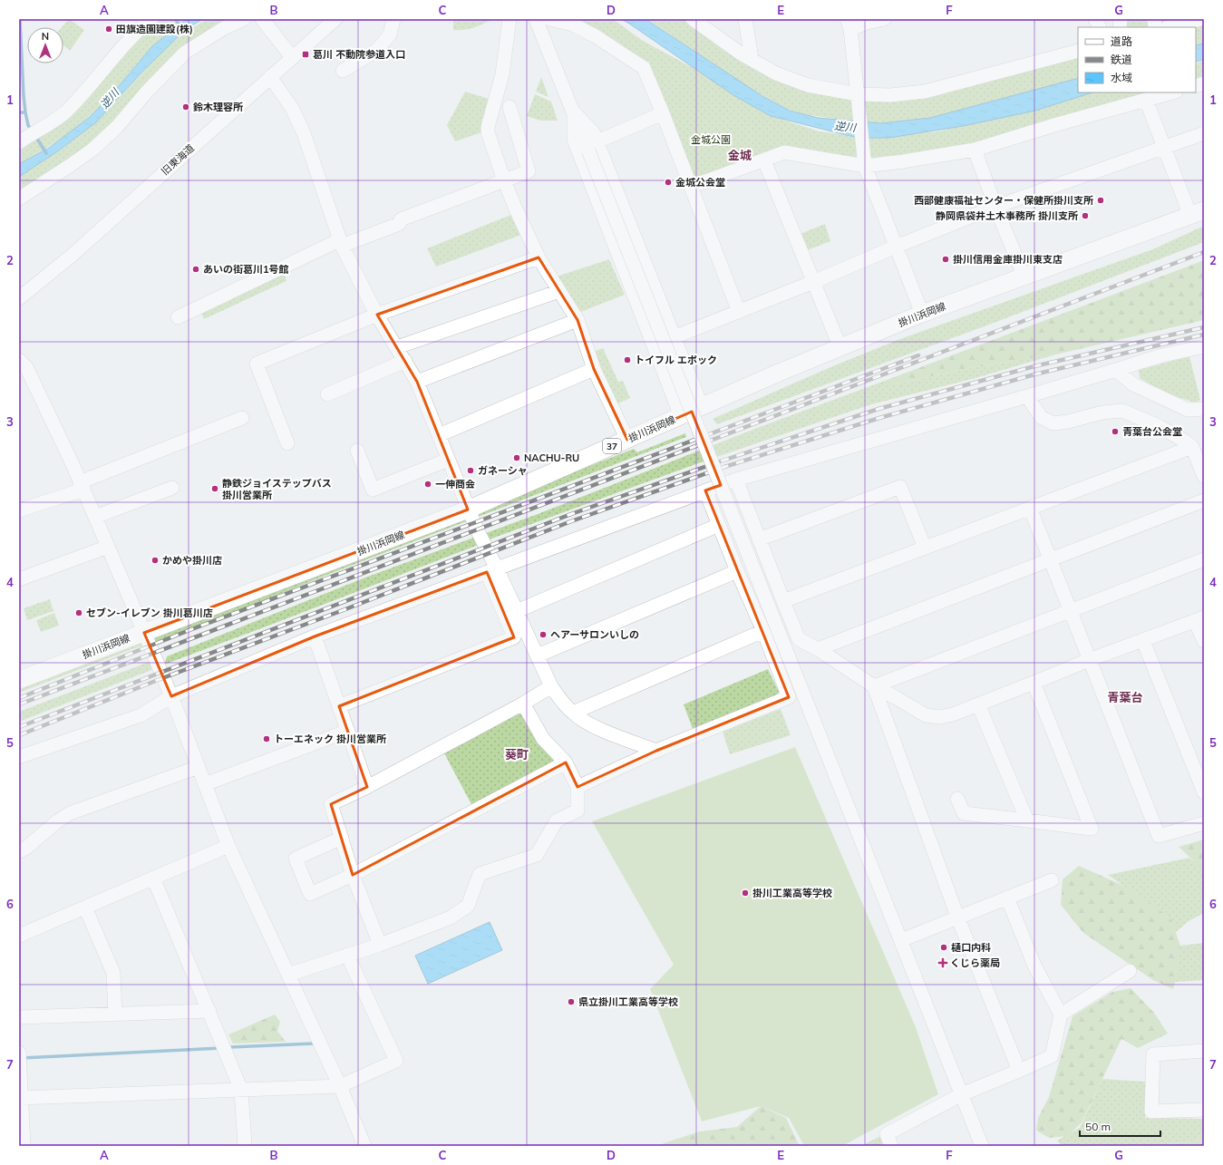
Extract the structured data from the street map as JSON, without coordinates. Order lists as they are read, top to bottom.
{
  "streets": {
    "main road": ["掛川浜岡線", "37"],
    "street": ["旧東海道"]
  },
  "districts": ["金城", "青葉台", "葵町"],
  "water": ["逆川"],
  "parks": ["金城公園"],
  "places": {
    "other": [
      "田旗造園建設(株)",
      "鈴木理容所",
      "金城公会堂",
      "西部健康福祉センター・保健所掛川支所",
      "静岡県袋井土木事務所 掛川支所",
      "掛川信用金庫掛川東支店",
      "あいの街葛川1号館",
      "トイフル エポック",
      "青葉台公会堂",
      "NACHU-RU",
      "ガネーシャ",
      "一伸商会",
      "静鉄ジョイステップバス 掛川営業所",
      "かめや掛川店",
      "セブン-イレブン 掛川葛川店",
      "ヘアーサロンいしの",
      "トーエネック 掛川営業所",
      "掛川工業高等学校",
      "樋口内科",
      "県立掛川工業高等学校"
    ],
    "transit": ["葛川 不動院参道入口"],
    "health": ["くじら薬局"]
  },
  "legend": ["道路", "鉄道", "水域"],
  "scale_bar": "50 m",
  "north": "top",
  "grid": {
    "columns": [
      "A",
      "B",
      "C",
      "D",
      "E",
      "F",
      "G"
    ],
    "rows": [
      "1",
      "2",
      "3",
      "4",
      "5",
      "6",
      "7"
    ]
  }
}
